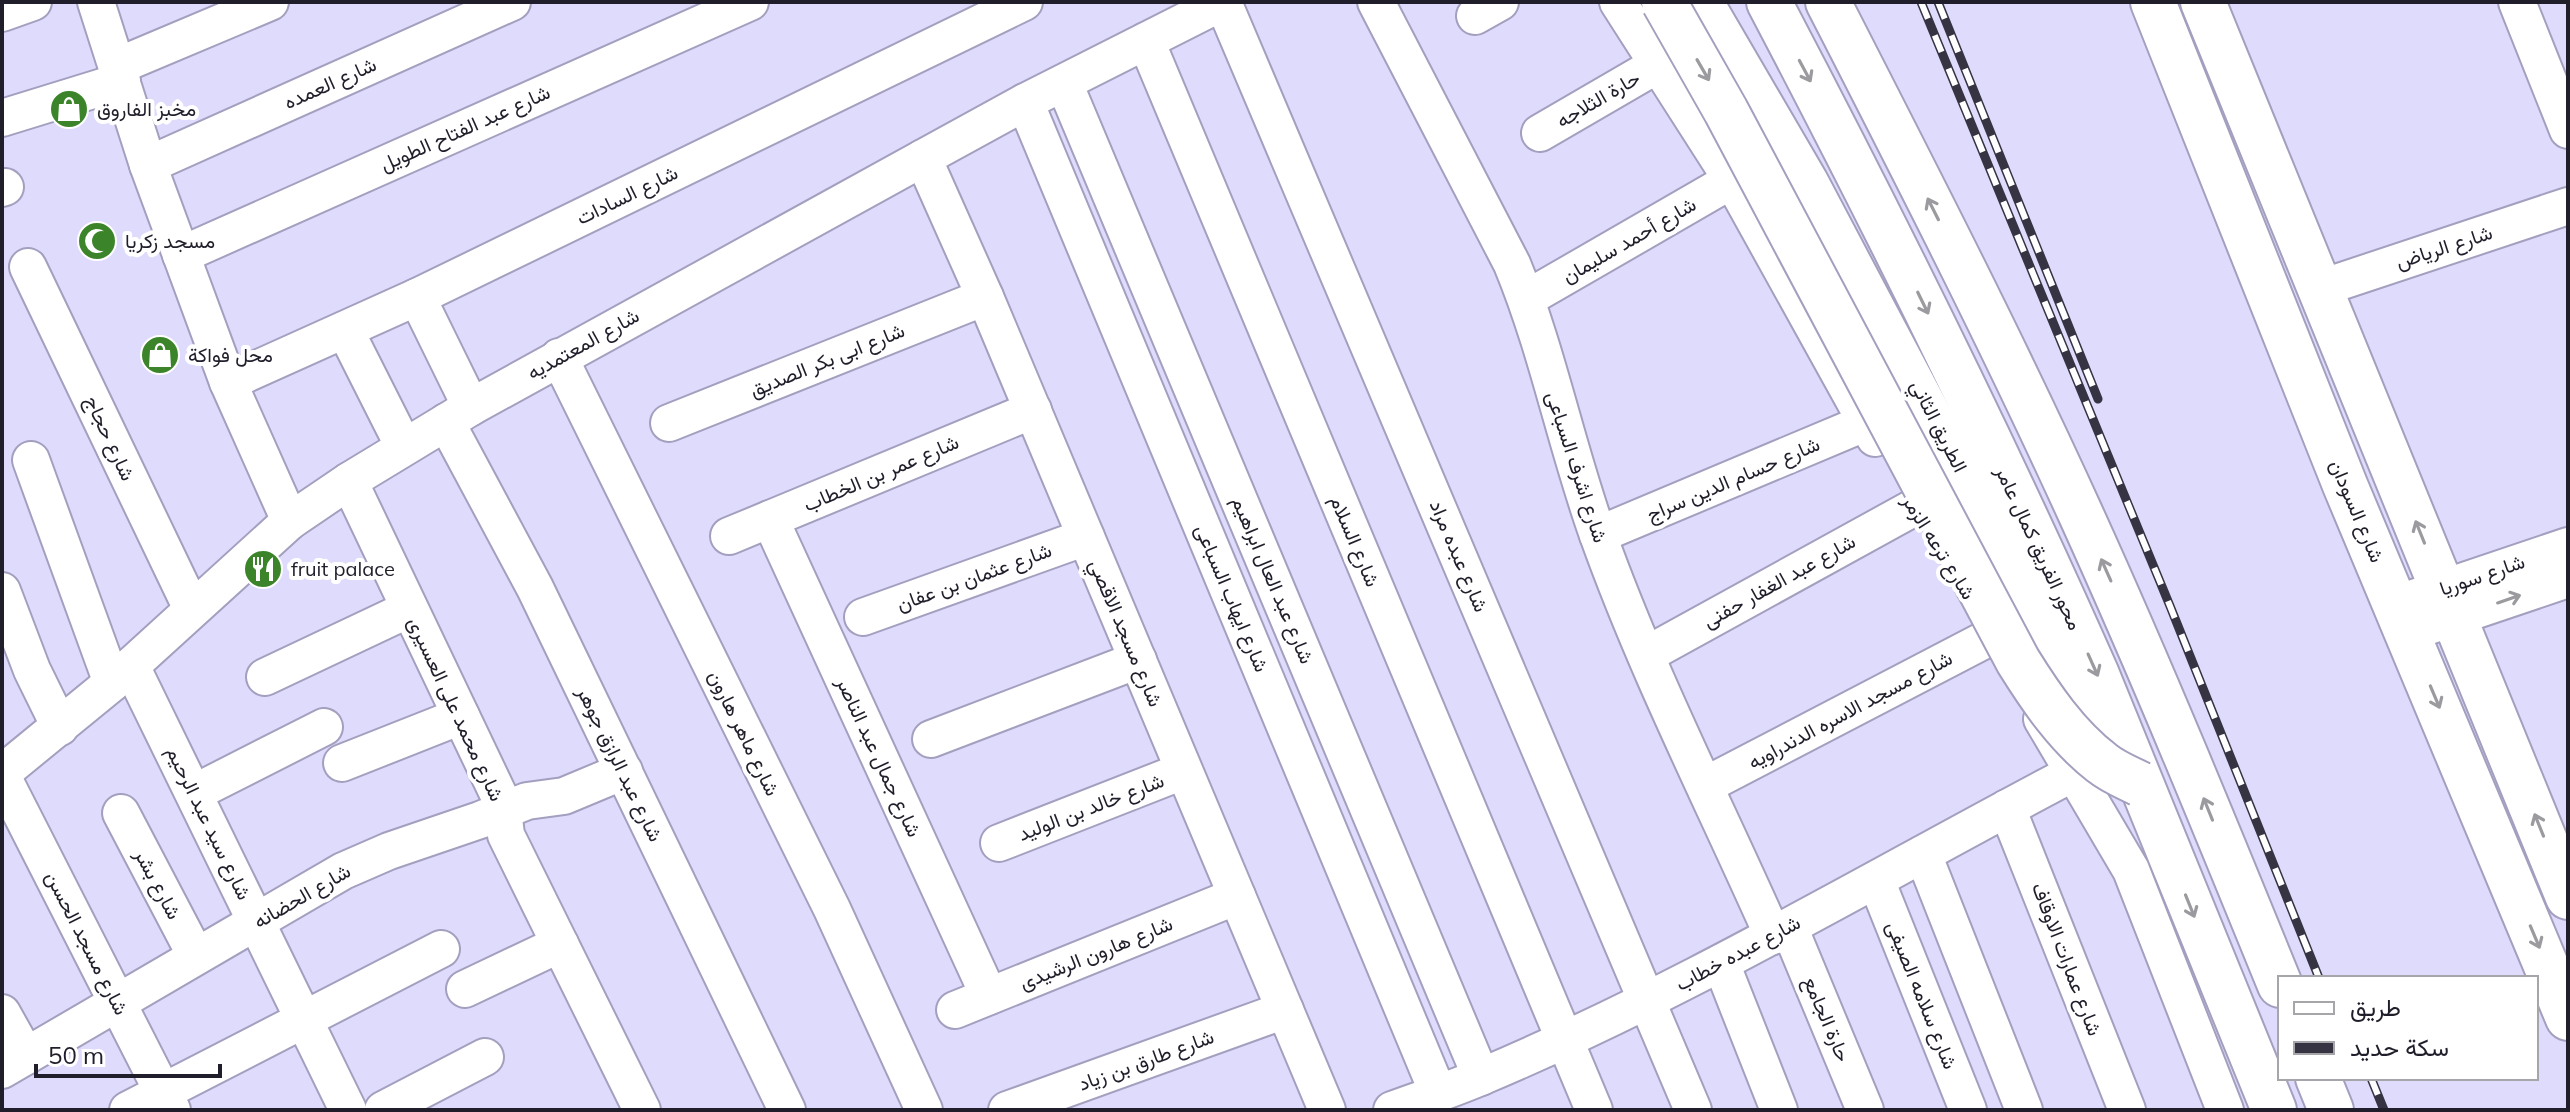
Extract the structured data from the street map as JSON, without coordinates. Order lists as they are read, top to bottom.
{
  "streets": {
    "main road": ["شارع السودان", "محور الفريق كمال عامر"],
    "street": [
      "شارع العمده",
      "حارة الثلاجه",
      "شارع عبد الفتاح الطويل",
      "شارع السادات",
      "شارع أحمد سليمان",
      "شارع الرياض",
      "شارع المعتمديه",
      "شارع ابى بكر الصديق",
      "الطريق الثاني",
      "شارع حجاج",
      "شارع اشرف السباعى",
      "شارع عمر بن الخطاب",
      "شارع حسام الدين سراج",
      "شارع السلام",
      "شارع ترعه الزمر",
      "شارع عبده مراد",
      "شارع سوريا",
      "شارع عثمان بن عفان",
      "شارع عبد العال ابراهيم",
      "شارع عبد الغفار حفنى",
      "شارع ايهاب السباعى",
      "شارع مسجد الاقصي",
      "شارع محمد على العسيرى",
      "شارع مسجد الاسره الدندراويه",
      "شارع ماهر هارون",
      "شارع جمال عبد الناصر",
      "شارع عبد الرازق جوهر",
      "شارع خالد بن الوليد",
      "شارع سيد عبد الرحيم",
      "شارع بشر",
      "شارع الحضانه",
      "شارع مسجد الحسن",
      "شارع هارون الرشيدى",
      "شارع عبده خطاب",
      "شارع عمارات الاوقاف",
      "شارع سلامه الصيفى",
      "حارة الجامع",
      "شارع طارق بن زياد"
    ]
  },
  "crossings": [
    ["حارة الثلاجه", "شارع ترعه الزمر"],
    ["شارع السادات", "شارع عبد الرازق جوهر"],
    ["شارع أحمد سليمان", "شارع اشرف السباعى"],
    ["شارع أحمد سليمان", "شارع ترعه الزمر"],
    ["شارع المعتمديه", "شارع حجاج"],
    ["شارع المعتمديه", "شارع السلام"],
    ["شارع المعتمديه", "شارع عبده مراد"],
    ["شارع المعتمديه", "شارع عبد العال ابراهيم"],
    ["شارع المعتمديه", "شارع ايهاب السباعى"],
    ["شارع المعتمديه", "شارع مسجد الاقصي"],
    ["شارع المعتمديه", "شارع محمد على العسيرى"],
    ["شارع المعتمديه", "شارع ماهر هارون"],
    ["شارع المعتمديه", "شارع عبد الرازق جوهر"],
    ["شارع المعتمديه", "شارع سيد عبد الرحيم"],
    ["شارع المعتمديه", "شارع مسجد الحسن"],
    ["شارع ابى بكر الصديق", "شارع مسجد الاقصي"],
    ["الطريق الثاني", "شارع ترعه الزمر"],
    ["شارع اشرف السباعى", "شارع حسام الدين سراج"],
    ["شارع اشرف السباعى", "شارع عبد الغفار حفنى"],
    ["شارع اشرف السباعى", "شارع مسجد الاسره الدندراويه"],
    ["شارع اشرف السباعى", "شارع عبده خطاب"],
    ["شارع اشرف السباعى", "حارة الجامع"],
    ["شارع عمر بن الخطاب", "شارع مسجد الاقصي"],
    ["شارع عمر بن الخطاب", "شارع جمال عبد الناصر"],
    ["شارع حسام الدين سراج", "شارع ترعه الزمر"],
    ["شارع السودان", "شارع سوريا"],
    ["شارع السلام", "شارع عبده خطاب"],
    ["شارع ترعه الزمر", "شارع عبد الغفار حفنى"],
    ["شارع ترعه الزمر", "شارع مسجد الاسره الدندراويه"],
    ["شارع ترعه الزمر", "شارع عبده خطاب"],
    ["شارع عبده مراد", "شارع عبده خطاب"],
    ["شارع عثمان بن عفان", "شارع مسجد الاقصي"],
    ["شارع عبد العال ابراهيم", "شارع ايهاب السباعى"],
    ["شارع عبد العال ابراهيم", "شارع عبده خطاب"],
    ["شارع ايهاب السباعى", "شارع عبده خطاب"],
    ["شارع مسجد الاقصي", "شارع خالد بن الوليد"],
    ["شارع مسجد الاقصي", "شارع هارون الرشيدى"],
    ["شارع مسجد الاقصي", "شارع طارق بن زياد"],
    ["شارع محمد على العسيرى", "شارع الحضانه"],
    ["شارع جمال عبد الناصر", "شارع هارون الرشيدى"],
    ["شارع عبد الرازق جوهر", "شارع الحضانه"],
    ["شارع سيد عبد الرحيم", "شارع الحضانه"],
    ["شارع بشر", "شارع الحضانه"],
    ["شارع الحضانه", "شارع مسجد الحسن"],
    ["شارع عبده خطاب", "شارع عمارات الاوقاف"],
    ["شارع عبده خطاب", "شارع سلامه الصيفى"],
    ["شارع عبده خطاب", "حارة الجامع"]
  ],
  "places": {
    "shop": ["مخبز الفاروق", "محل فواكة"],
    "mosque": ["مسجد زكريا"],
    "restaurant": ["fruit palace"]
  },
  "legend": ["طريق", "سكة حديد"],
  "scale_bar": "50 m"
}
